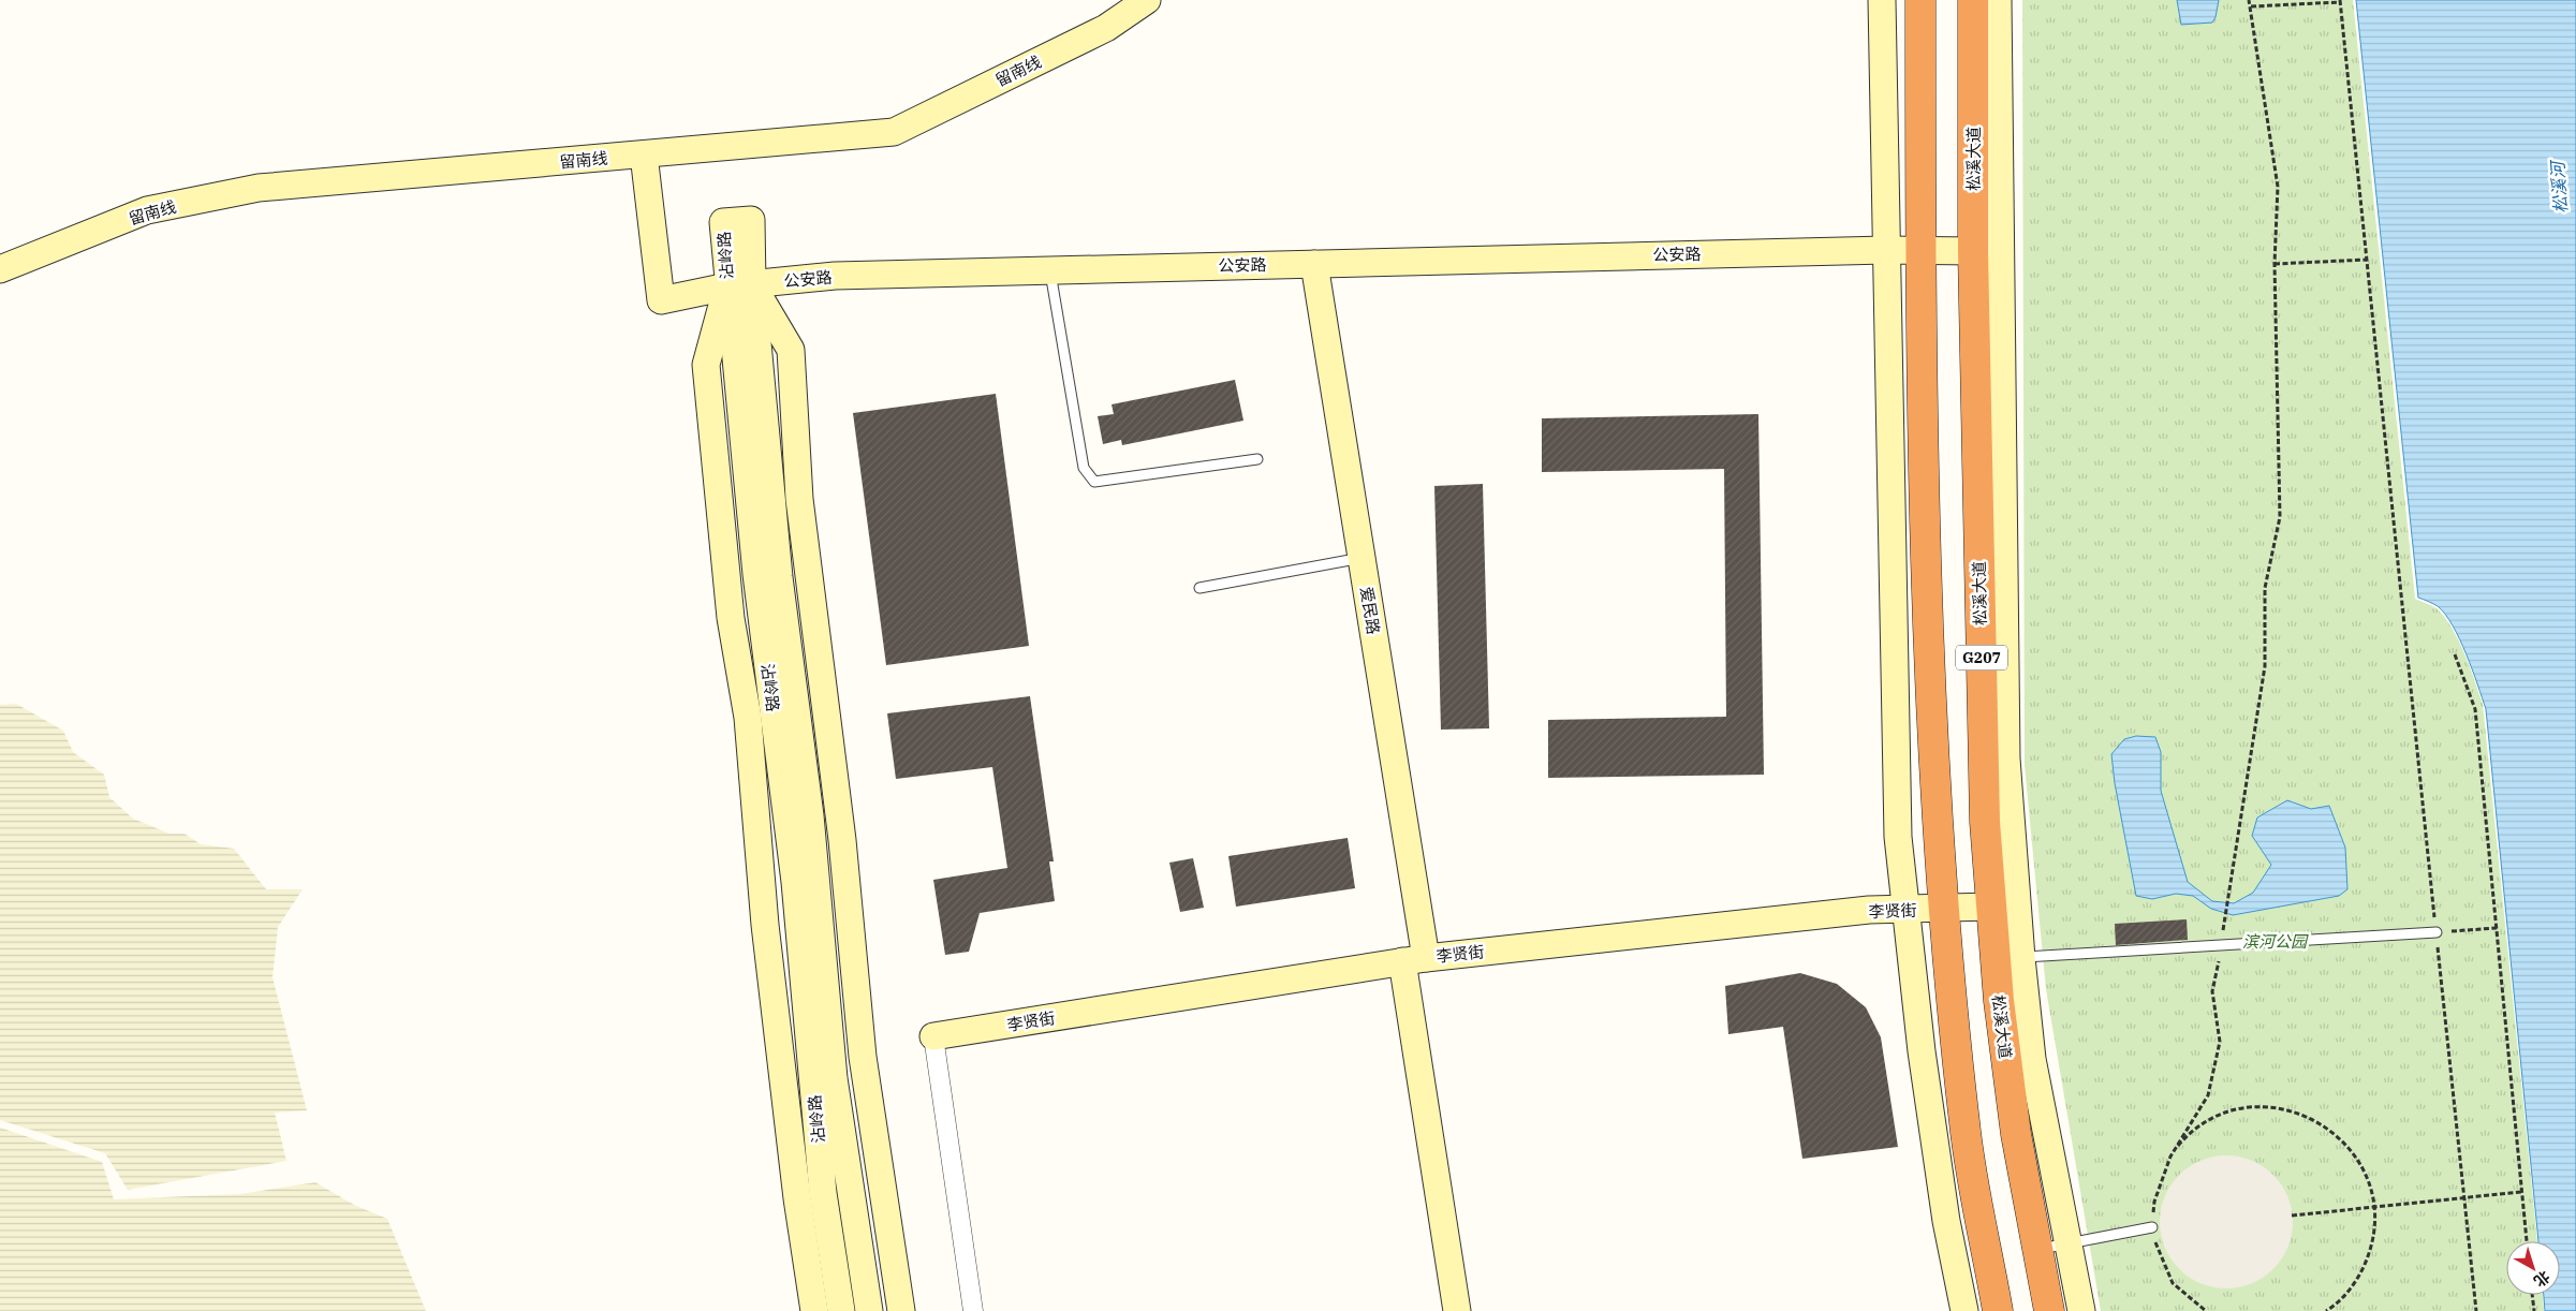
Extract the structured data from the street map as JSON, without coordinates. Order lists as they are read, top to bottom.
{
  "streets": {
    "highway": ["松溪大道", "G207"],
    "street": [
      "留南线",
      "公安路",
      "沾岭路",
      "爱民路",
      "李贤街"
    ]
  },
  "crossings": [
    ["留南线", "公安路"],
    ["松溪大道", "公安路"],
    ["松溪大道", "李贤街"],
    ["公安路", "沾岭路"],
    ["公安路", "爱民路"],
    ["爱民路", "李贤街"]
  ],
  "water": ["松溪河"],
  "parks": ["滨河公园"],
  "north": "bottom right"
}
